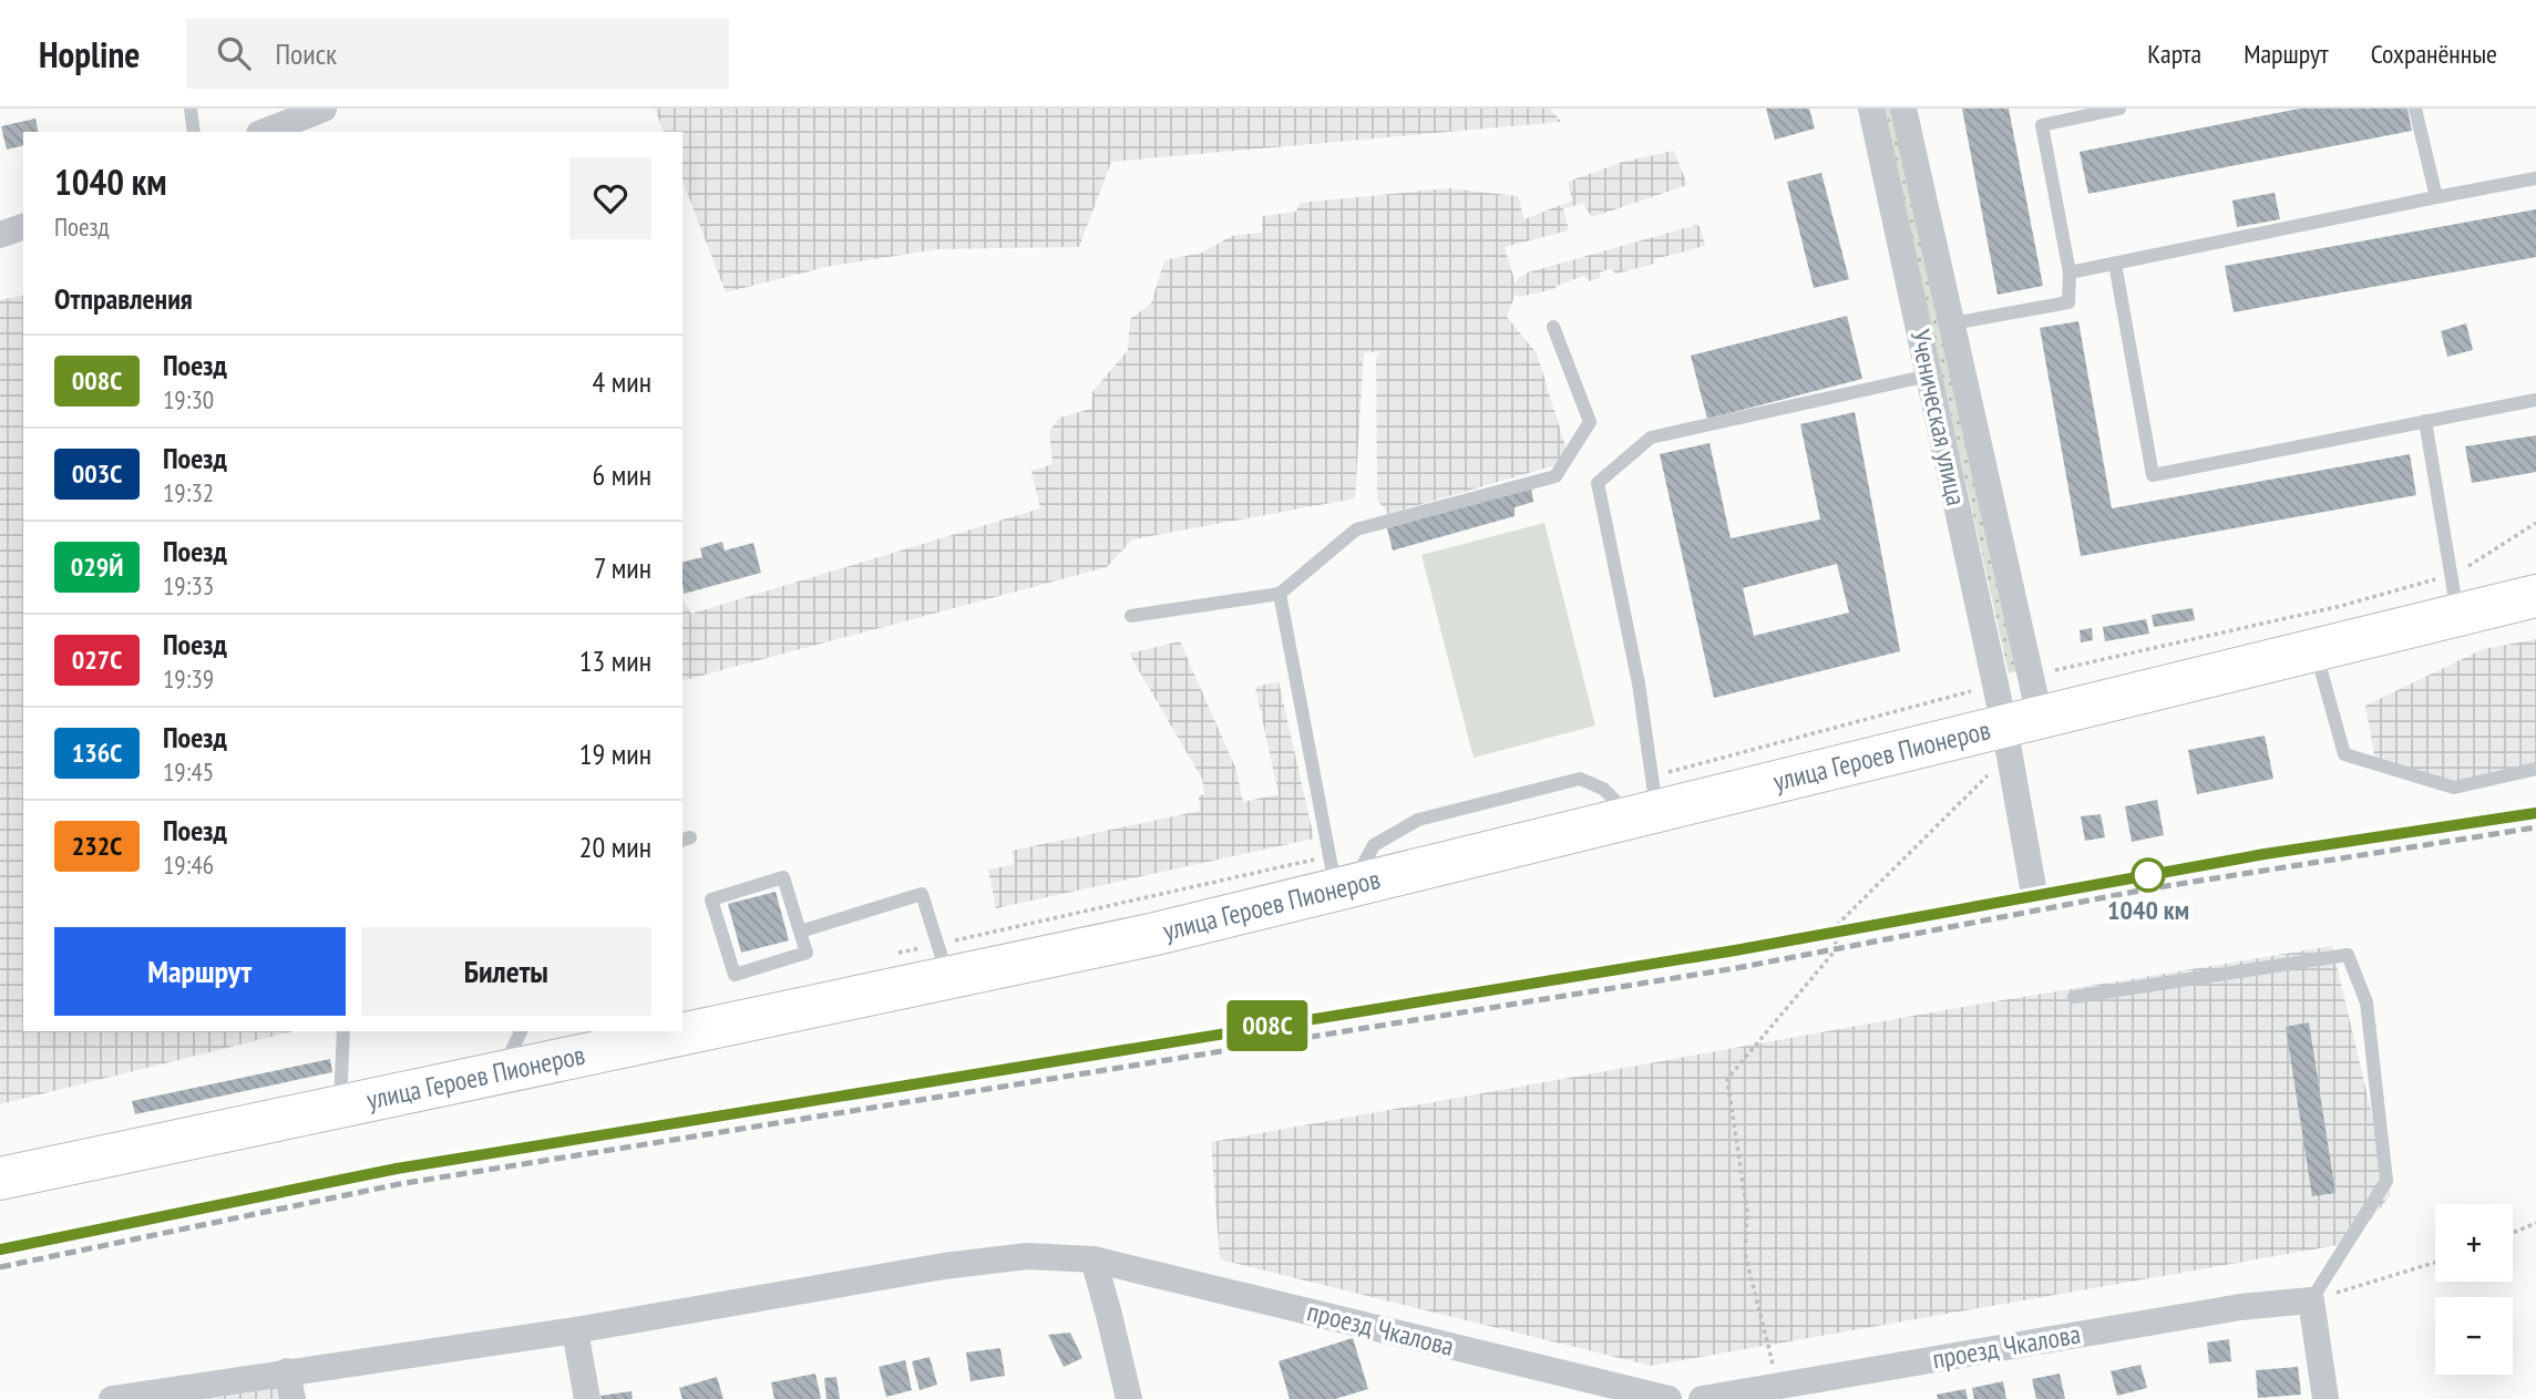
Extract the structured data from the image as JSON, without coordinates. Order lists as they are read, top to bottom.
{
  "streets": {
    "main road": ["улица Героев Пионеров"],
    "street": ["Ученическая улица", "проезд Чкалова"]
  },
  "crossings": [
    ["Ученическая улица", "улица Героев Пионеров"]
  ],
  "places": ["1040 км"],
  "page": {
    "header": "Hopline",
    "search": "Поиск",
    "nav": ["Карта", "Маршрут", "Сохранённые"],
    "on_map": "008С",
    "heading": [
      ["1040 км", "Поезд"],
      "Отправления"
    ],
    "list": [
      {
        "mark": "008С",
        "name": "Поезд",
        "note": "19:30",
        "value": "4 мин"
      },
      {
        "mark": "003С",
        "name": "Поезд",
        "note": "19:32",
        "value": "6 мин"
      },
      {
        "mark": "029Й",
        "name": "Поезд",
        "note": "19:33",
        "value": "7 мин"
      },
      {
        "mark": "027С",
        "name": "Поезд",
        "note": "19:39",
        "value": "13 мин"
      },
      {
        "mark": "136С",
        "name": "Поезд",
        "note": "19:45",
        "value": "19 мин"
      },
      {
        "mark": "232C",
        "name": "Поезд",
        "note": "19:46",
        "value": "20 мин"
      }
    ],
    "buttons": ["Маршрут", "Билеты"],
    "map_buttons": ["+", "−"]
  }
}
